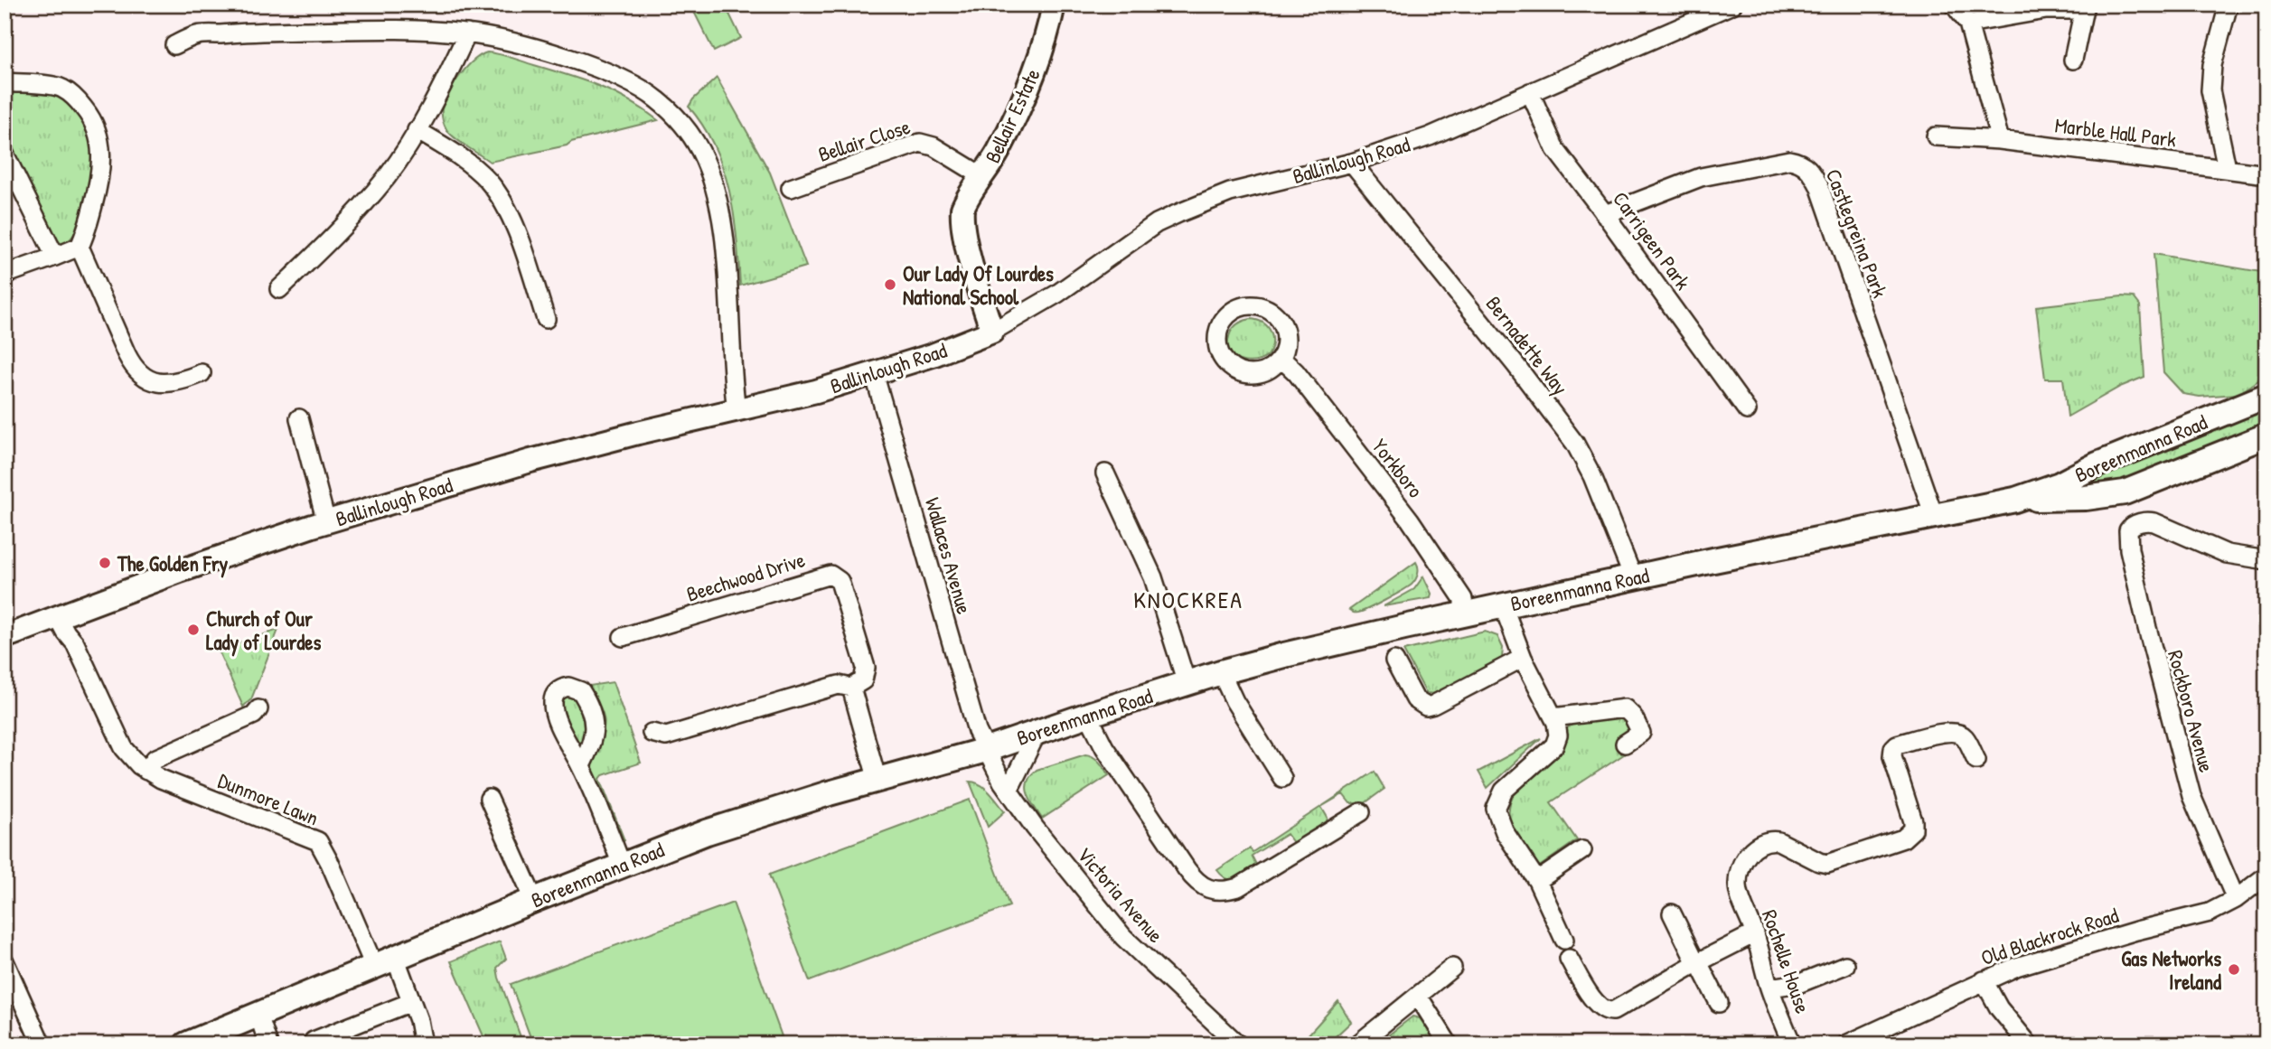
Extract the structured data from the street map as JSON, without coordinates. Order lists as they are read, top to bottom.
{
  "streets": {
    "main road": ["Boreenmanna Road"],
    "street": [
      "Bellair Estate",
      "Marble Hall Park",
      "Bellair Close",
      "Ballinlough Road",
      "Castlegreina Park",
      "Carrigeen Park",
      "Bernadette Way",
      "Yorkboro",
      "Wallaces Avenue",
      "Beechwood Drive",
      "Rockboro Avenue",
      "Dunmore Lawn",
      "Victoria Avenue",
      "Old Blackrock Road",
      "Rochelle House"
    ]
  },
  "crossings": [
    ["Bellair Estate", "Bellair Close"],
    ["Bellair Estate", "Ballinlough Road"],
    ["Ballinlough Road", "Carrigeen Park"],
    ["Ballinlough Road", "Bernadette Way"],
    ["Ballinlough Road", "Wallaces Avenue"],
    ["Ballinlough Road", "Dunmore Lawn"],
    ["Castlegreina Park", "Carrigeen Park"],
    ["Castlegreina Park", "Boreenmanna Road"],
    ["Bernadette Way", "Boreenmanna Road"],
    ["Boreenmanna Road", "Yorkboro"],
    ["Boreenmanna Road", "Wallaces Avenue"],
    ["Boreenmanna Road", "Dunmore Lawn"],
    ["Boreenmanna Road", "Victoria Avenue"],
    ["Wallaces Avenue", "Victoria Avenue"],
    ["Rockboro Avenue", "Old Blackrock Road"]
  ],
  "districts": ["KNOCKREA"],
  "places": [
    "Our Lady Of Lourdes National School",
    "The Golden Fry",
    "Church of Our Lady of Lourdes",
    "Gas Networks Ireland"
  ]
}
